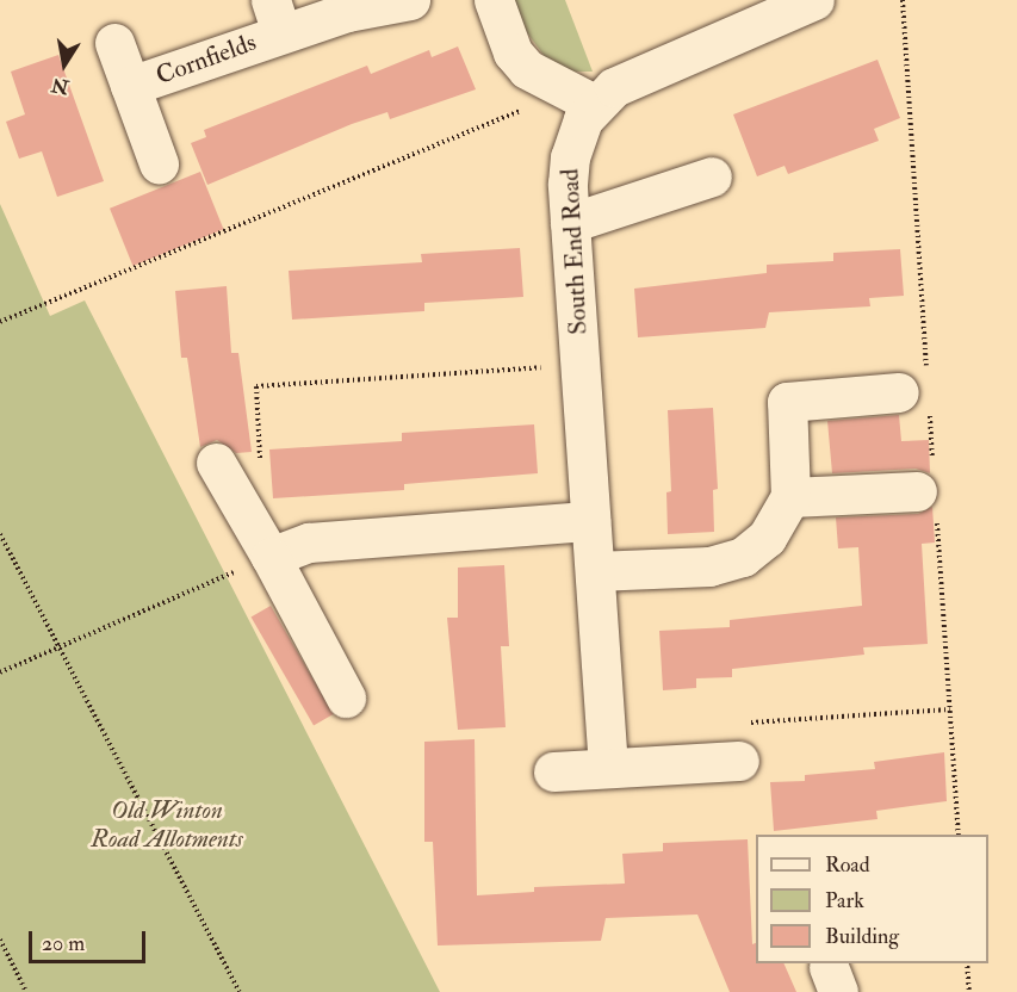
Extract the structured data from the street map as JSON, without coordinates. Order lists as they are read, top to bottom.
{
  "streets": {
    "street": ["Cornfields", "South End Road"]
  },
  "parks": ["Old Winton Road Allotments"],
  "legend": ["Road", "Park", "Building"],
  "scale_bar": "20 m",
  "north": "bottom"
}
